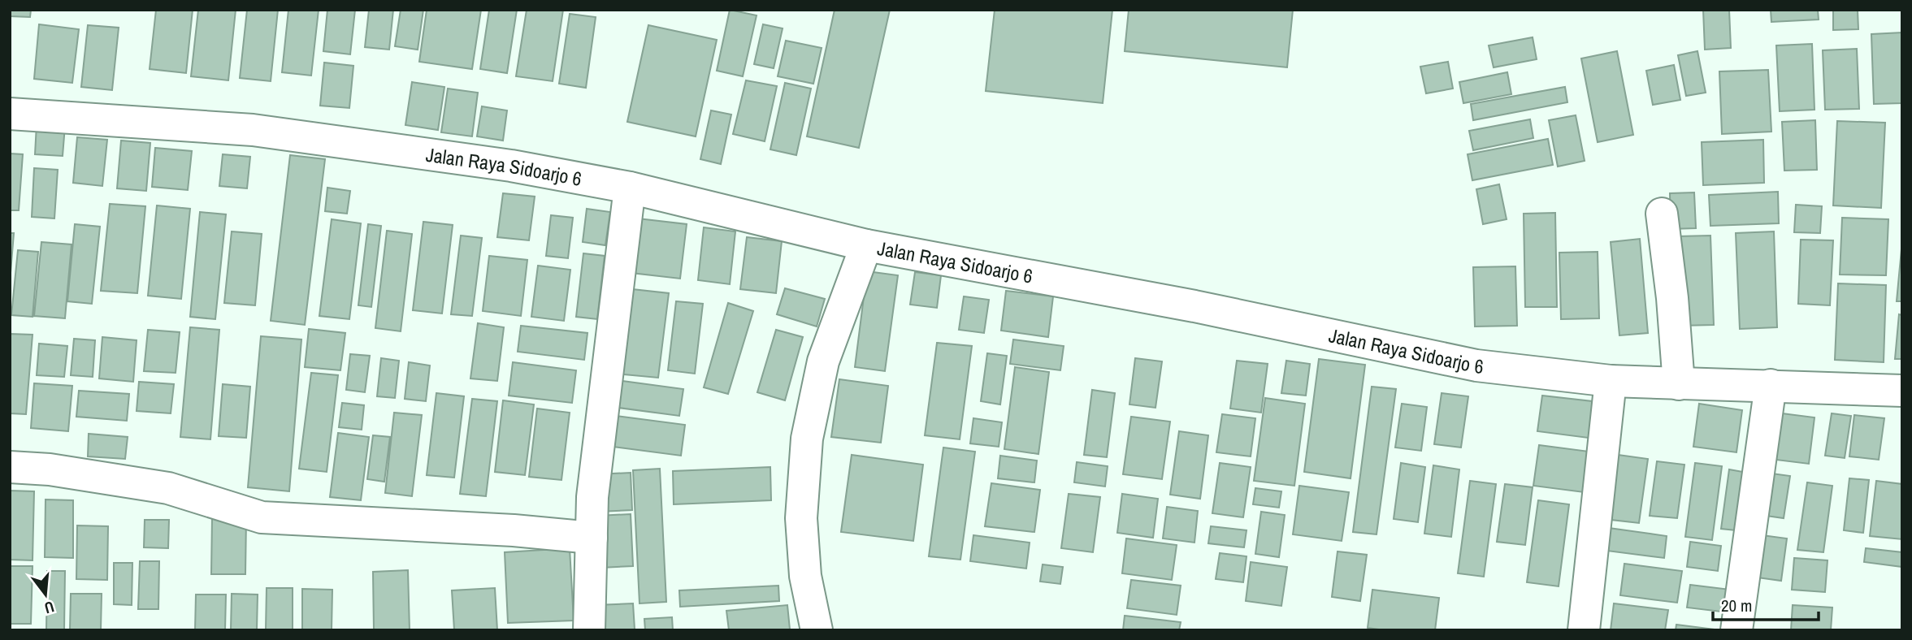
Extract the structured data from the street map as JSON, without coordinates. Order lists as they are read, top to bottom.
{
  "streets": {
    "street": ["Jalan Raya Sidoarjo 6"]
  },
  "scale_bar": "20 m",
  "north": "bottom"
}
